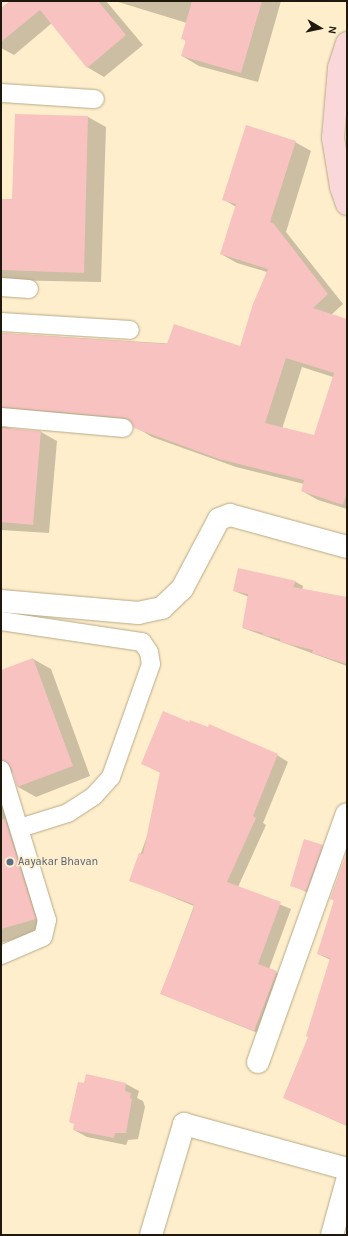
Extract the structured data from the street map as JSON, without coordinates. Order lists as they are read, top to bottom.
{
  "places": ["Aayakar Bhavan"],
  "north": "right"
}
